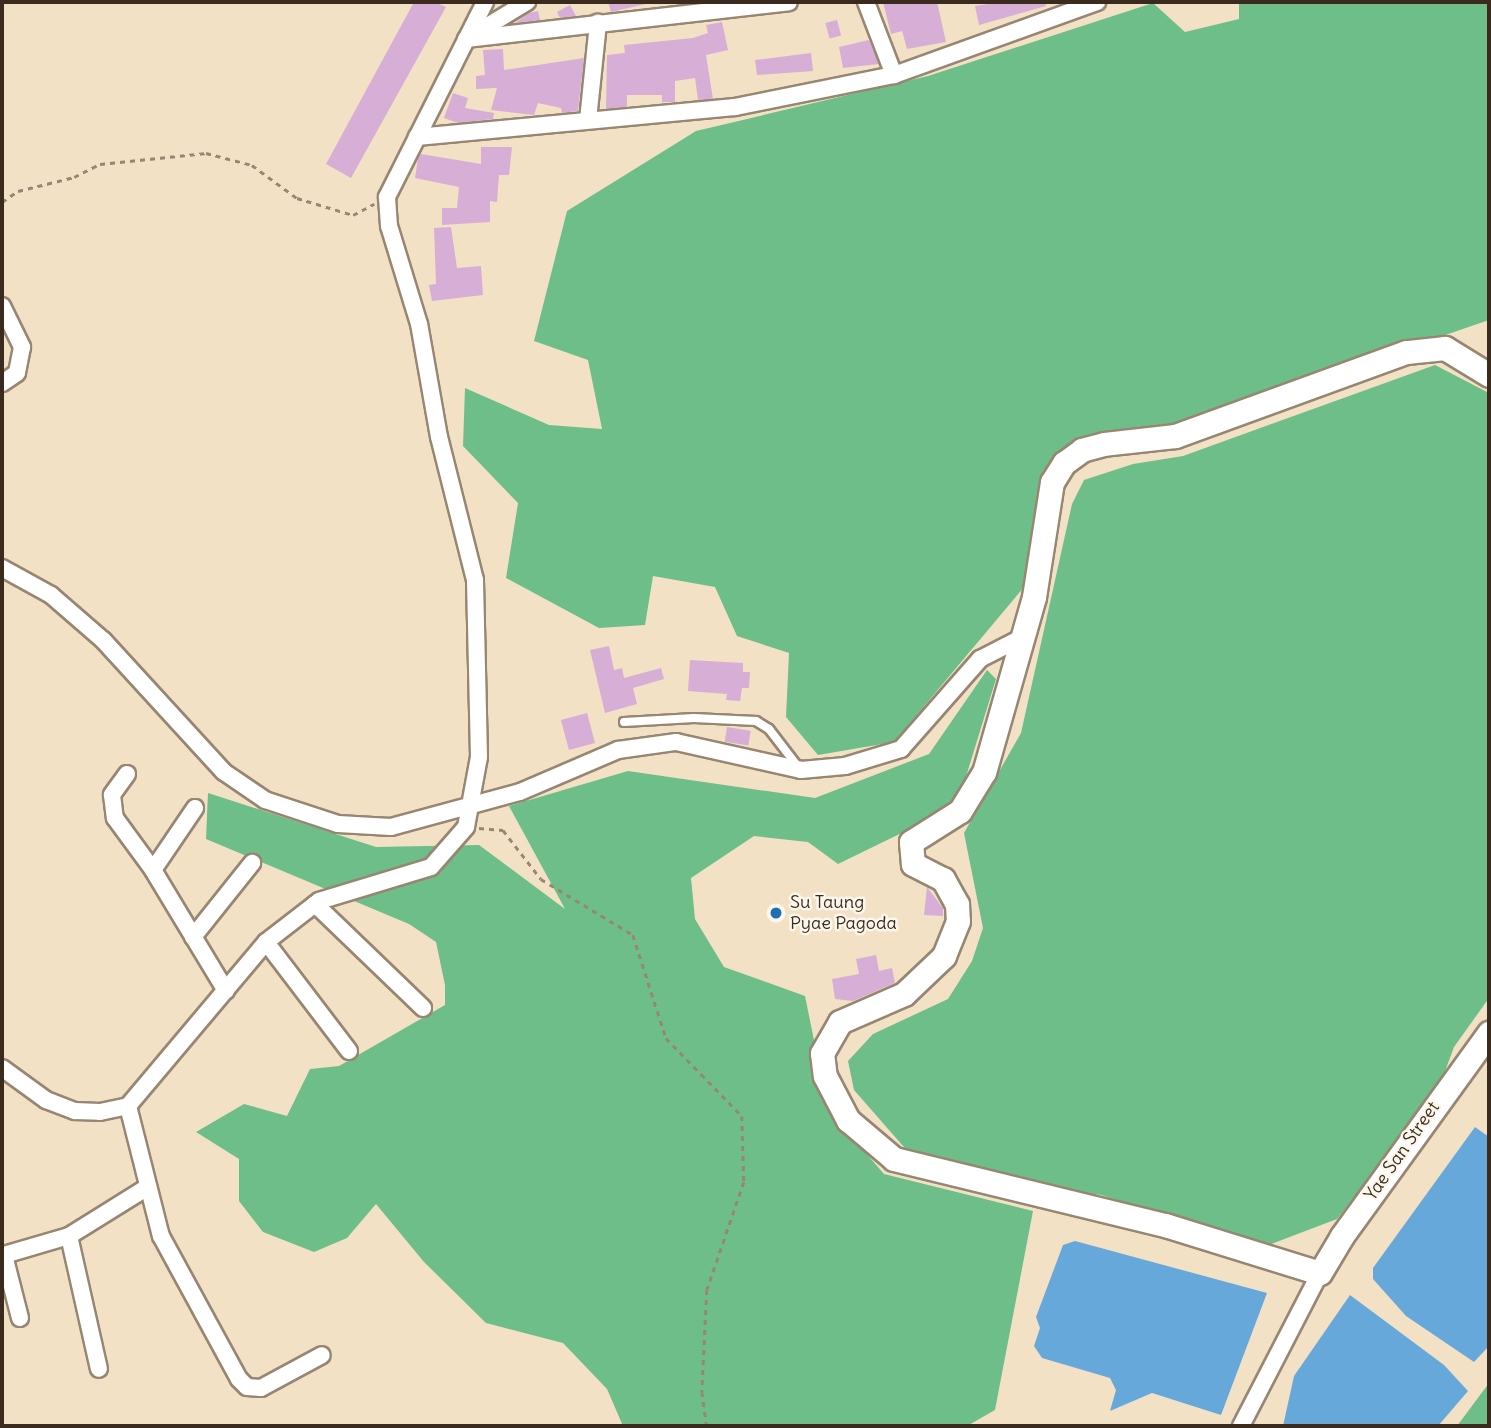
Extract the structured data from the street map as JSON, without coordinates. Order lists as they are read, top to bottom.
{
  "streets": {
    "main road": ["Yae San Street"]
  },
  "places": ["Su Taung Pyae Pagoda"]
}
